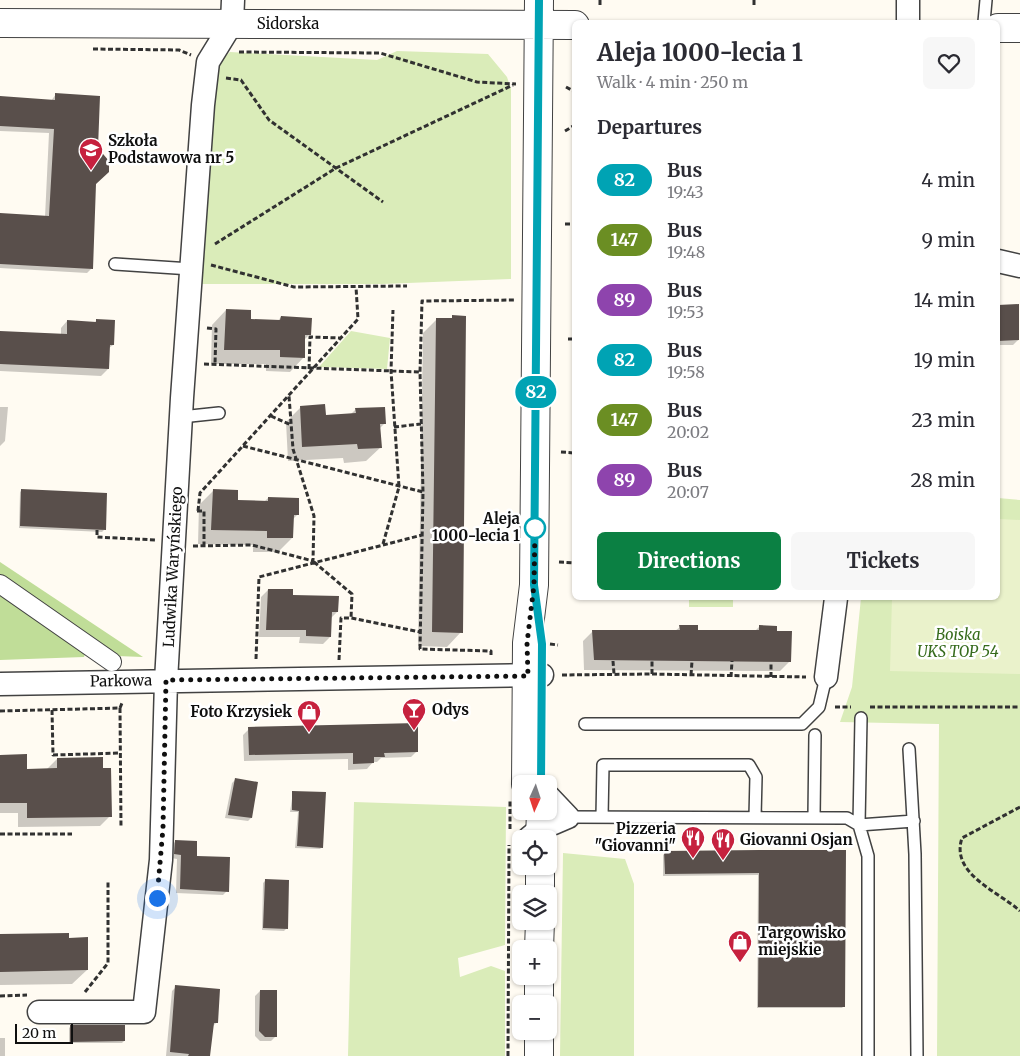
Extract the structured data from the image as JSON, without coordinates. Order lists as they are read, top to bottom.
{
  "streets": {
    "street": ["Sidorska", "Ludwika Waryńskiego", "Parkowa"]
  },
  "crossings": [
    ["Sidorska", "Ludwika Waryńskiego"],
    ["Ludwika Waryńskiego", "Parkowa"]
  ],
  "parks": ["Boiska UKS TOP 54"],
  "places": {
    "school or university": ["Szkoła Podstawowa nr 5"],
    "other": ["Aleja 1000-lecia 1"],
    "bar": ["Odys"],
    "shop": ["Foto Krzysiek", "Targowisko miejskie"],
    "restaurant": ["Pizzeria \"Giovanni\"", "Giovanni Osjan"]
  },
  "lines": ["bus line 82"],
  "scale_bar": "20 m",
  "north": "bottom",
  "page": {
    "on_map": "82",
    "heading": [
      ["Aleja 1000-lecia 1", "Walk · 4 min · 250 m"],
      "Departures"
    ],
    "list": [
      {
        "mark": "82",
        "name": "Bus",
        "note": "19:43",
        "value": "4 min"
      },
      {
        "mark": "147",
        "name": "Bus",
        "note": "19:48",
        "value": "9 min"
      },
      {
        "mark": "89",
        "name": "Bus",
        "note": "19:53",
        "value": "14 min"
      },
      {
        "mark": "82",
        "name": "Bus",
        "note": "19:58",
        "value": "19 min"
      },
      {
        "mark": "147",
        "name": "Bus",
        "note": "20:02",
        "value": "23 min"
      },
      {
        "mark": "89",
        "name": "Bus",
        "note": "20:07",
        "value": "28 min"
      }
    ],
    "buttons": ["Directions", "Tickets"],
    "map_buttons": ["+", "−"],
    "scale": "20 m"
  }
}
